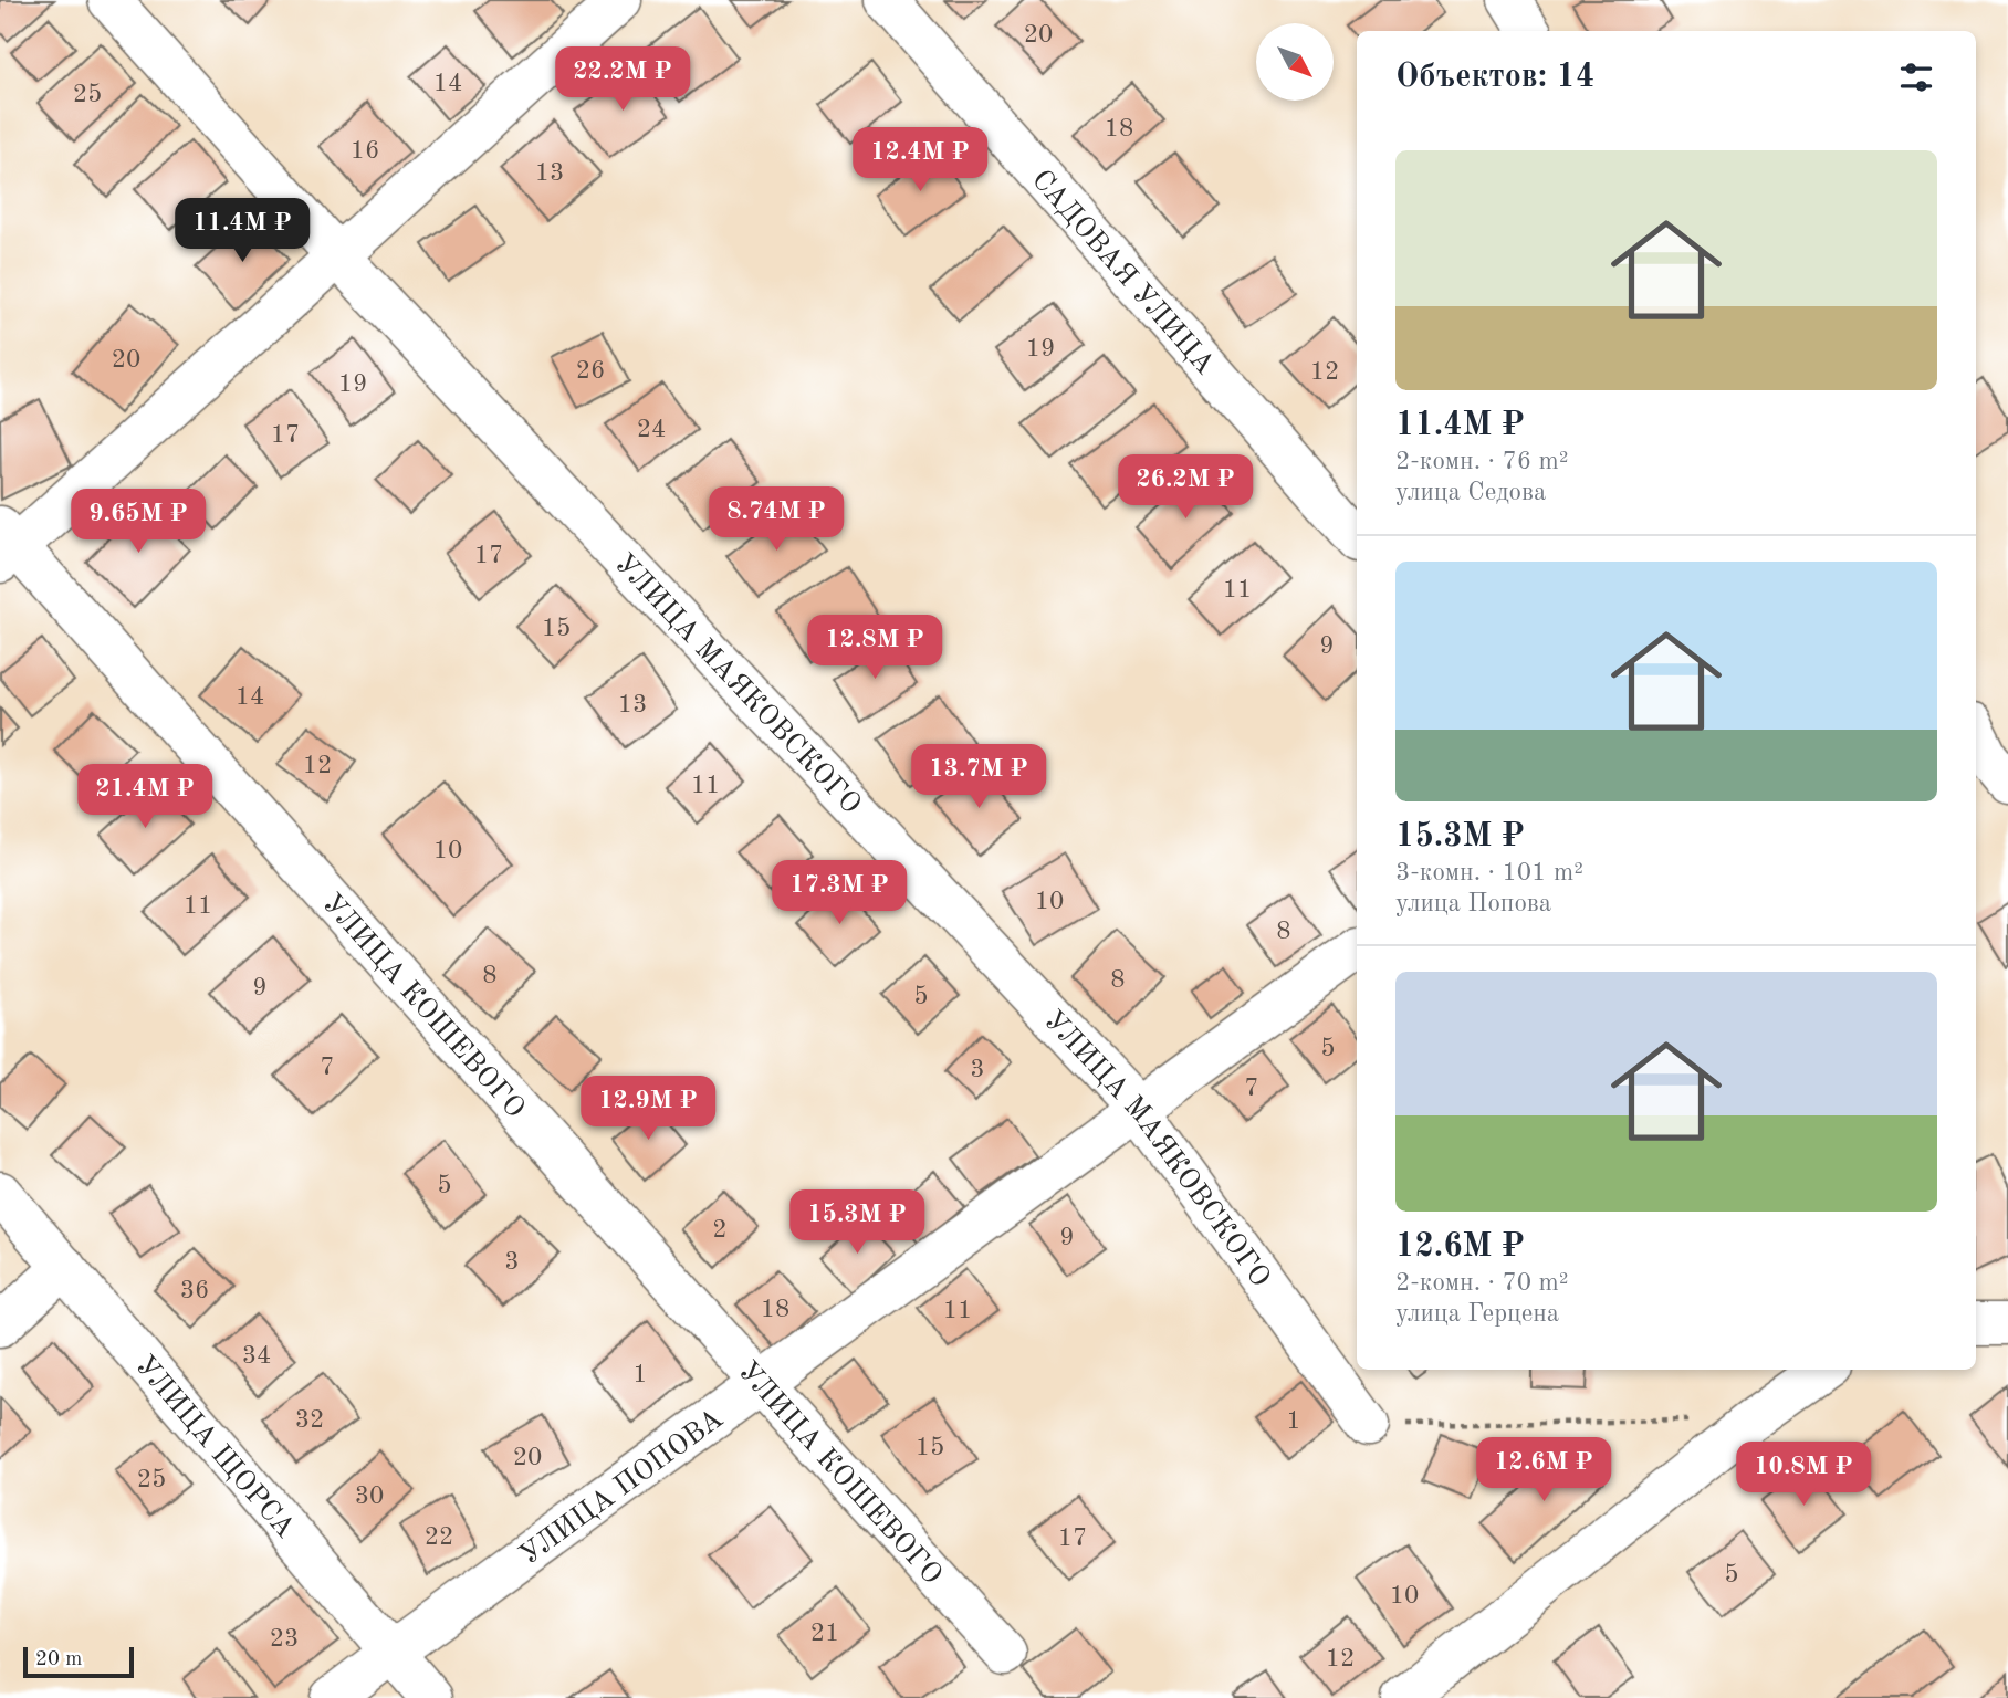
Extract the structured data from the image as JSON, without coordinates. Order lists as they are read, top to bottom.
{
  "streets": {
    "street": [
      "САДОВАЯ УЛИЦА",
      "УЛИЦА МАЯКОВСКОГО",
      "УЛИЦА КОШЕВОГО",
      "УЛИЦА ЩОРСА",
      "УЛИЦА ПОПОВА"
    ]
  },
  "crossings": [
    ["УЛИЦА МАЯКОВСКОГО", "УЛИЦА ПОПОВА"],
    ["УЛИЦА КОШЕВОГО", "УЛИЦА ПОПОВА"],
    ["УЛИЦА ЩОРСА", "УЛИЦА ПОПОВА"]
  ],
  "house_numbers": [
    "20",
    "14",
    "25",
    "18",
    "16",
    "13",
    "19",
    "20",
    "26",
    "12",
    "19",
    "24",
    "17",
    "17",
    "11",
    "15",
    "9",
    "14",
    "13",
    "12",
    "11",
    "10",
    "10",
    "11",
    "8",
    "8",
    "8",
    "9",
    "5",
    "5",
    "7",
    "3",
    "7",
    "5",
    "2",
    "9",
    "3",
    "36",
    "18",
    "11",
    "34",
    "1",
    "32",
    "1",
    "15",
    "20",
    "25",
    "30",
    "22",
    "17",
    "5",
    "10",
    "21",
    "23",
    "12"
  ],
  "scale_bar": "20 m",
  "north": "bottom right",
  "page": {
    "heading": "Объектов: 14",
    "price": [
      "22.2M ₽",
      "12.4M ₽",
      "11.4M ₽",
      "26.2M ₽",
      "8.74M ₽",
      "9.65M ₽",
      "12.8M ₽",
      "13.7M ₽",
      "21.4M ₽",
      "17.3M ₽",
      "12.9M ₽",
      "15.3M ₽",
      "12.6M ₽",
      "10.8M ₽"
    ],
    "list": [
      {
        "name": "11.4M ₽",
        "note": "2-комн. · 76 m² · улица Седова"
      },
      {
        "name": "15.3M ₽",
        "note": "3-комн. · 101 m² · улица Попова"
      },
      {
        "name": "12.6M ₽",
        "note": "2-комн. · 70 m² · улица Герцена"
      }
    ],
    "scale": "20 m"
  }
}
